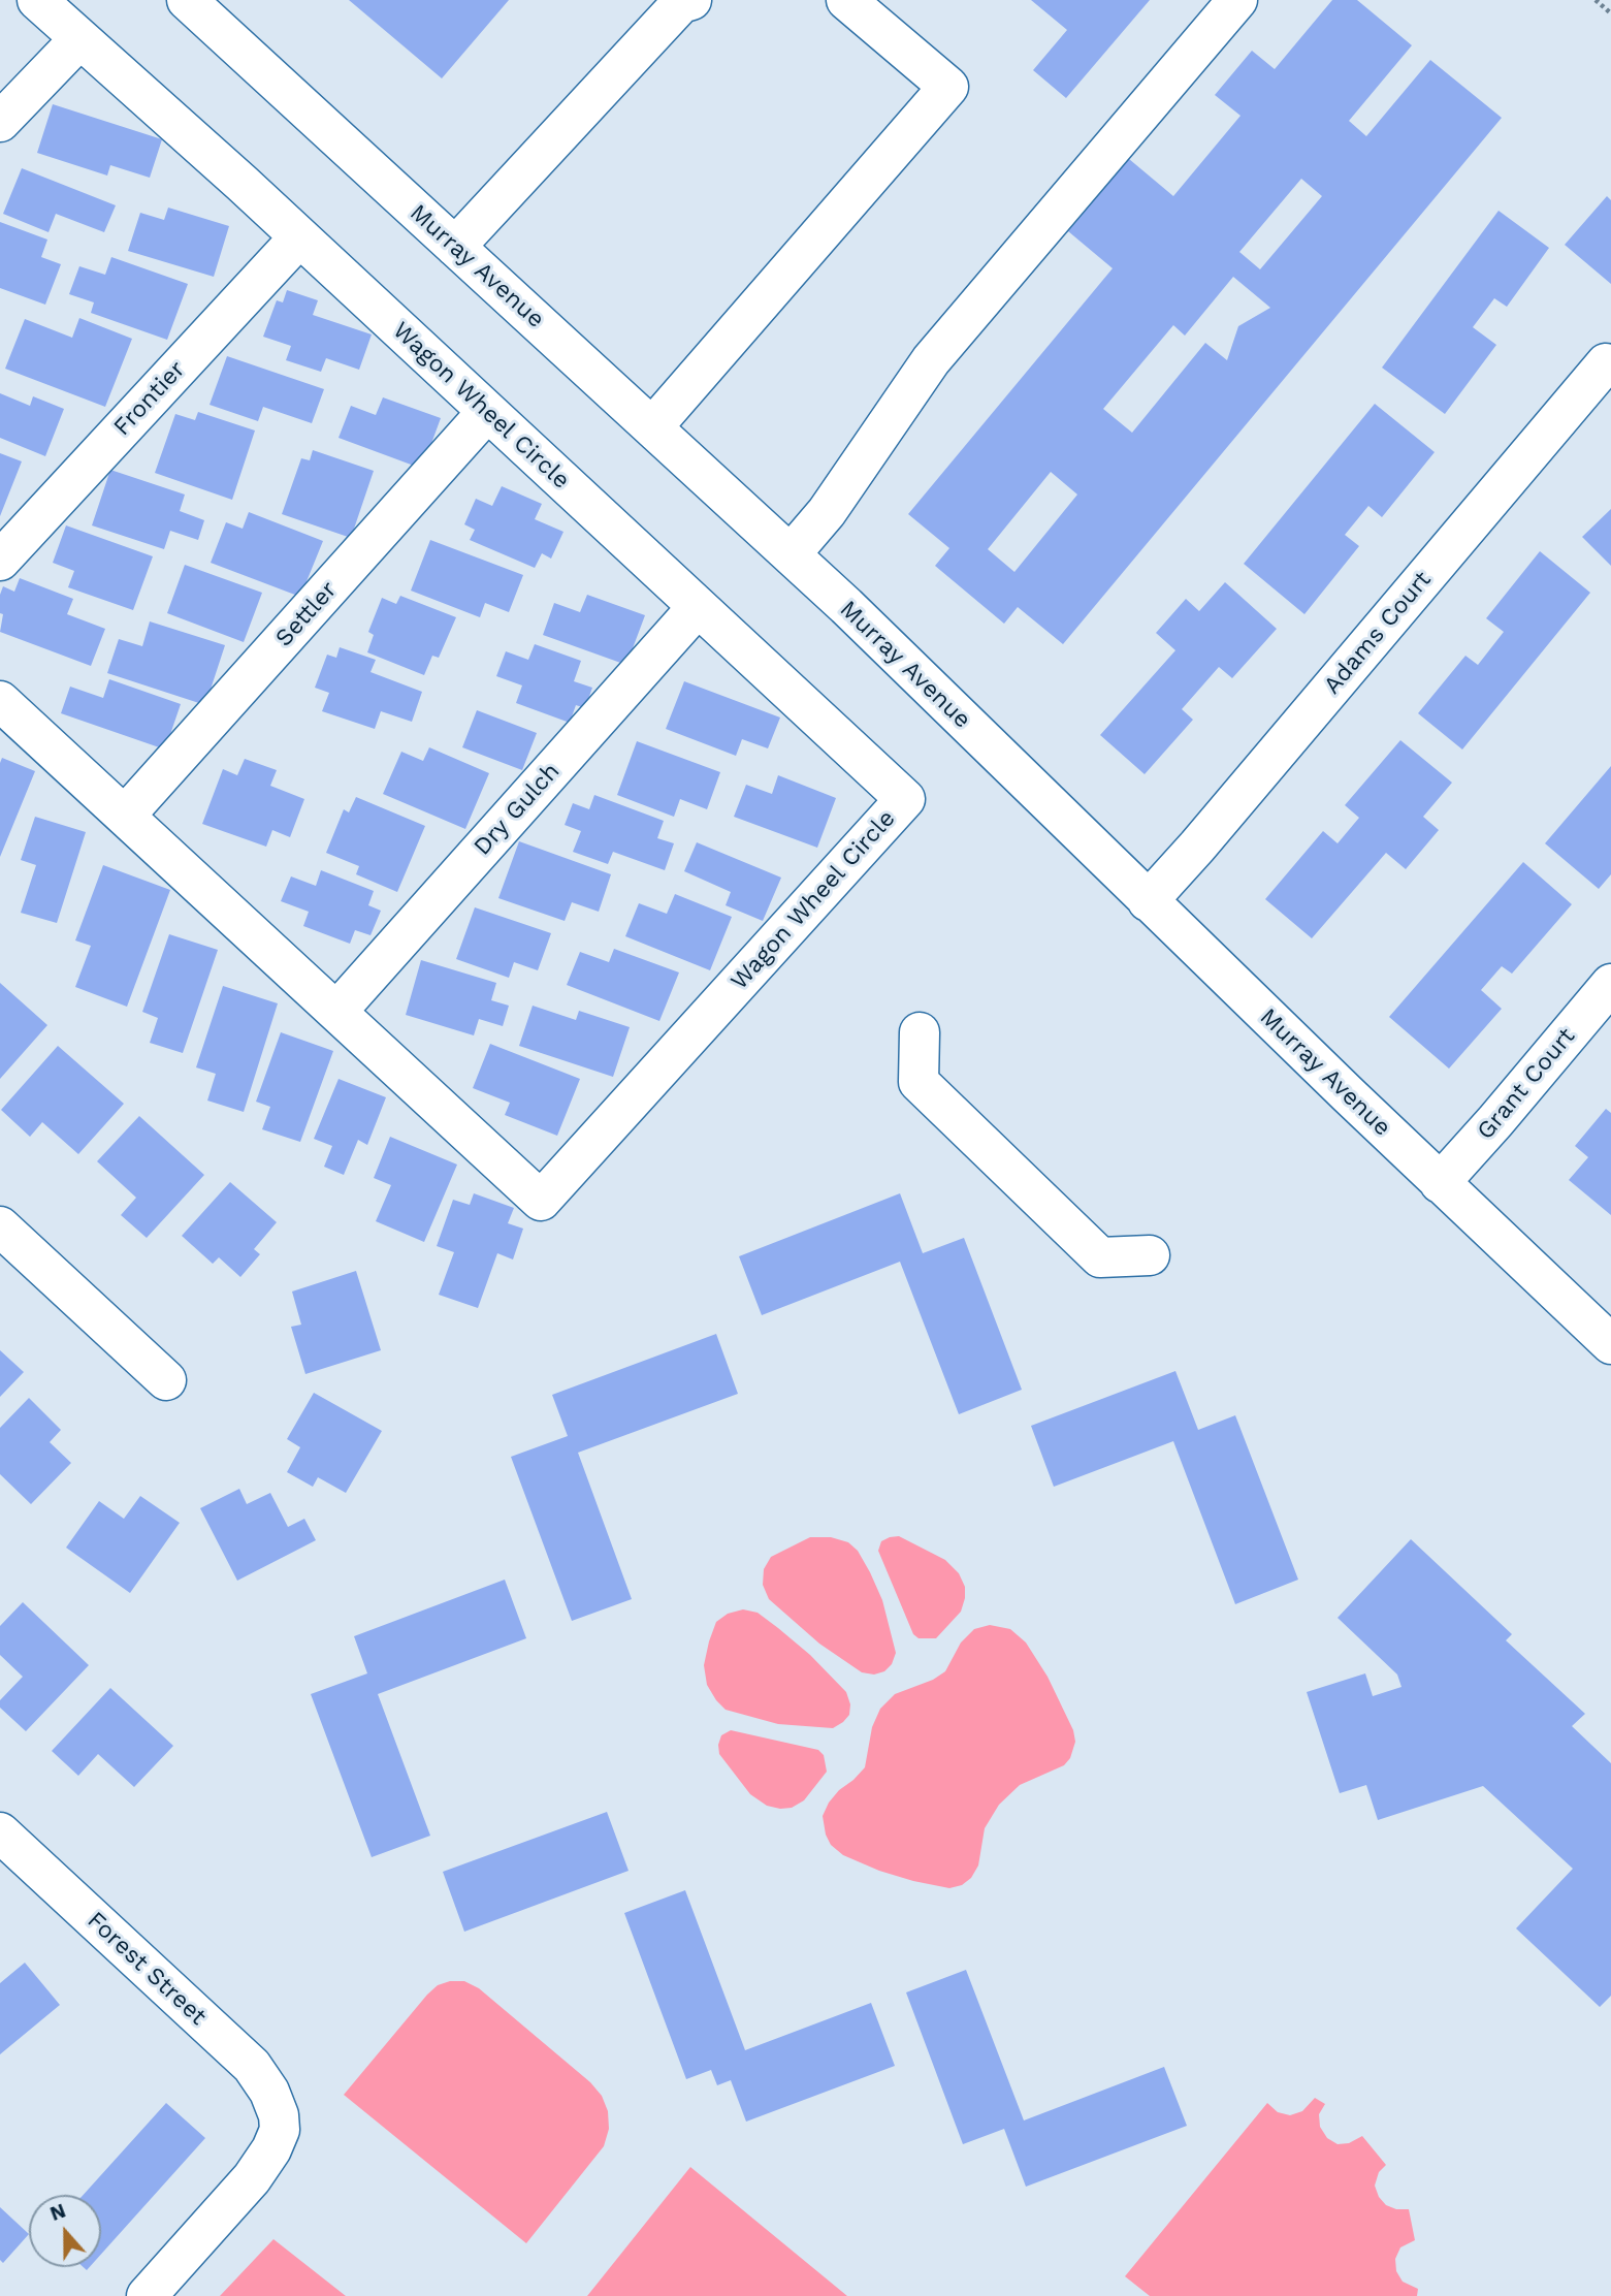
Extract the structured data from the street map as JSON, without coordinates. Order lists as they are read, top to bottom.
{
  "streets": {
    "street": [
      "Murray Avenue",
      "Frontier",
      "Wagon Wheel Circle",
      "Settler",
      "Adams Court",
      "Dry Gulch",
      "Grant Court",
      "Forest Street"
    ]
  },
  "crossings": [
    ["Murray Avenue", "Adams Court"],
    ["Murray Avenue", "Grant Court"],
    ["Frontier", "Wagon Wheel Circle"],
    ["Wagon Wheel Circle", "Settler"],
    ["Wagon Wheel Circle", "Dry Gulch"]
  ],
  "north": "top"
}
